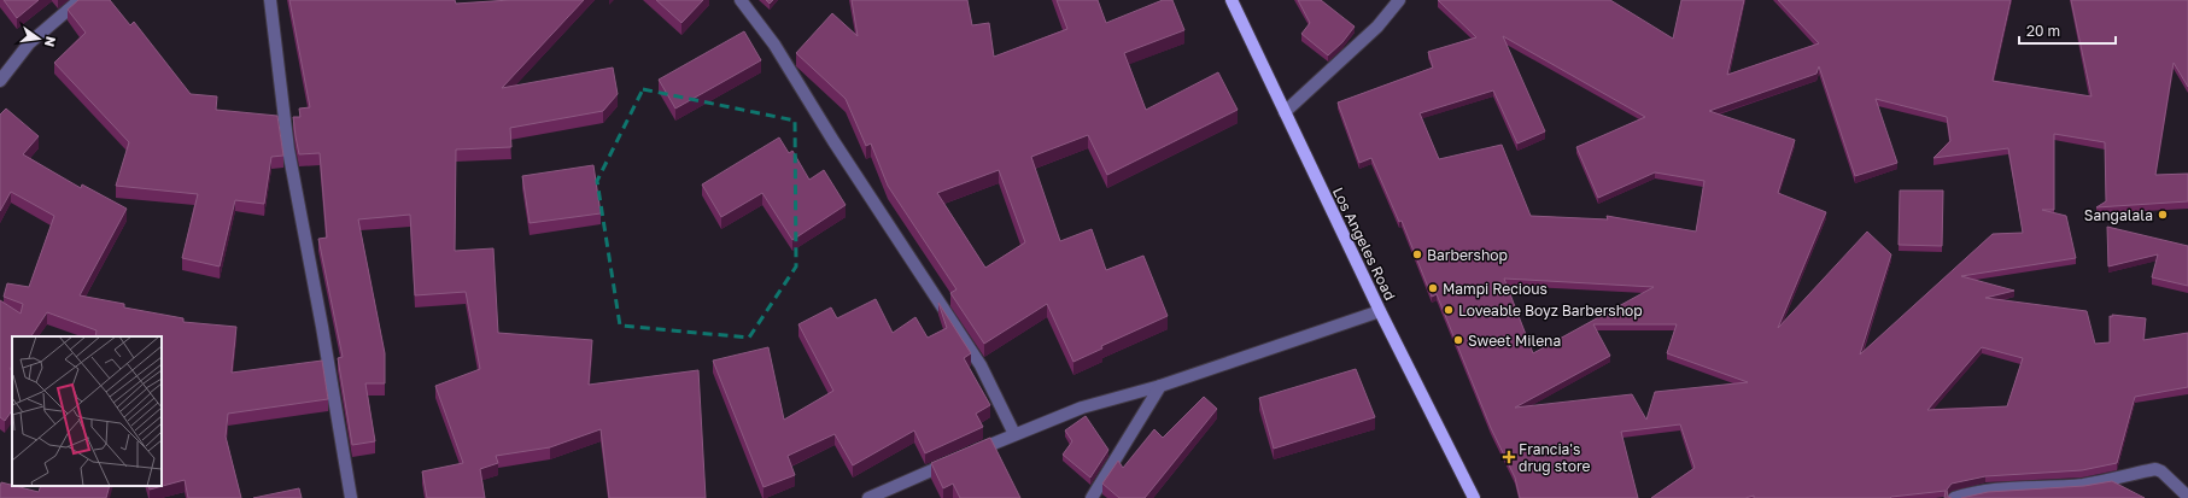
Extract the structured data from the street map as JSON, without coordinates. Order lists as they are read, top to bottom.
{
  "streets": {
    "main road": ["Los Angeles Road"]
  },
  "places": {
    "other": [
      "Sangalala",
      "Barbershop",
      "Mampi Recious",
      "Loveable Boyz Barbershop",
      "Sweet Milena"
    ],
    "health": ["Francia's drug store"]
  },
  "scale_bar": "20 m",
  "north": "right"
}
